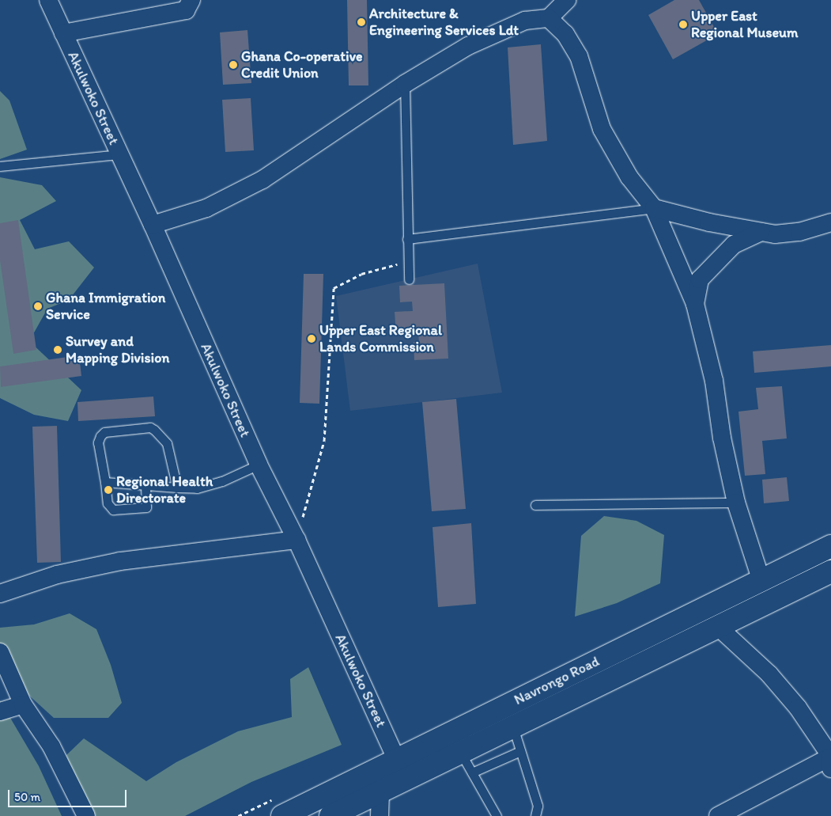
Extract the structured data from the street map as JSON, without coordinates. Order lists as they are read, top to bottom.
{
  "streets": {
    "highway": ["Navrongo Road"],
    "street": ["Akulwoko Street"]
  },
  "crossings": [
    ["Akulwoko Street", "Navrongo Road"]
  ],
  "places": [
    "Architecture & Engineering Services Ldt",
    "Upper East Regional Museum",
    "Ghana Co-operative Credit Union",
    "Ghana Immigration Service",
    "Upper East Regional Lands Commission",
    "Survey and Mapping Division",
    "Regional Health Directorate"
  ],
  "scale_bar": "50 m"
}
